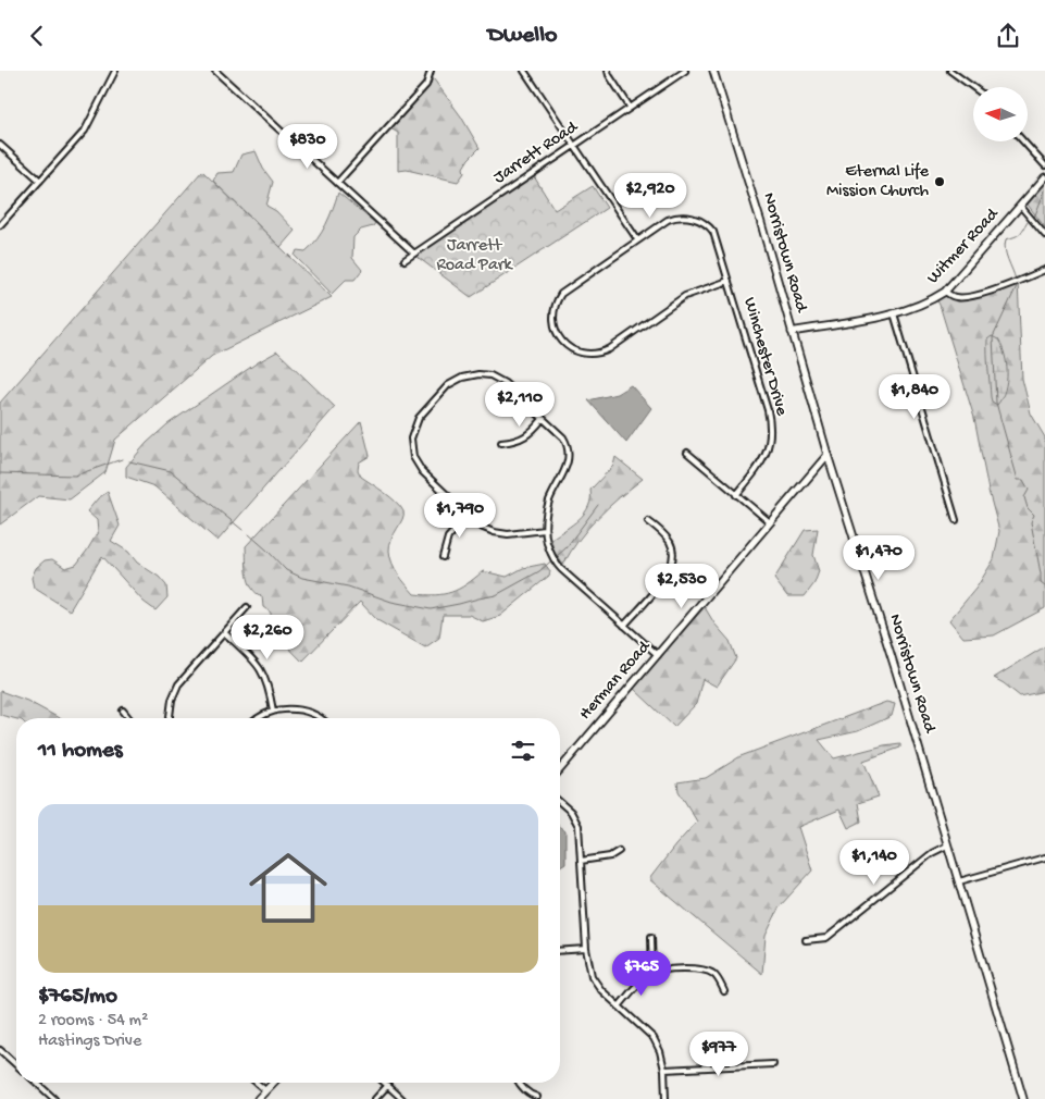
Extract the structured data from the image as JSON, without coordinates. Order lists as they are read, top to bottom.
{
  "streets": {
    "main road": ["Witmer Road", "Norristown Road", "Herman Road"],
    "street": ["Jarrett Road", "Winchester Drive"]
  },
  "crossings": [
    ["Witmer Road", "Norristown Road"],
    ["Norristown Road", "Herman Road"]
  ],
  "parks": ["Jarrett Road Park"],
  "places": ["Eternal Life Mission Church"],
  "north": "left",
  "page": {
    "header": "Dwello",
    "price": [
      "$830",
      "$2,920",
      "$1,840",
      "$2,110",
      "$1,790",
      "$1,470",
      "$2,530",
      "$2,260",
      "$1,140",
      "$765",
      "$977"
    ],
    "heading": "11 homes",
    "list": [
      {
        "name": "$765/mo",
        "note": "2 rooms · 54 m² · Hastings Drive"
      }
    ]
  }
}
